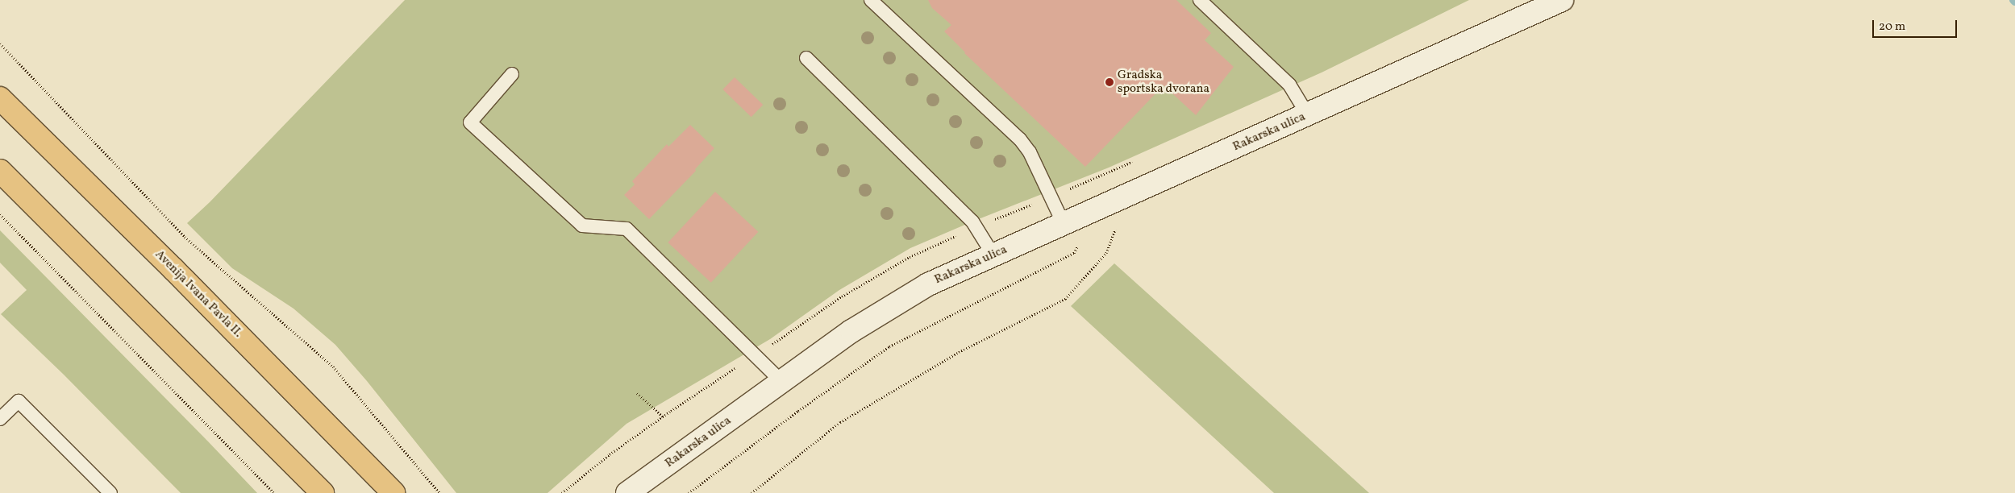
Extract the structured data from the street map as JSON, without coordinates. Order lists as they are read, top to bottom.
{
  "streets": {
    "main road": ["Rakarska ulica", "Avenija Ivana Pavla II."]
  },
  "places": ["Gradska sportska dvorana"],
  "scale_bar": "20 m"
}
